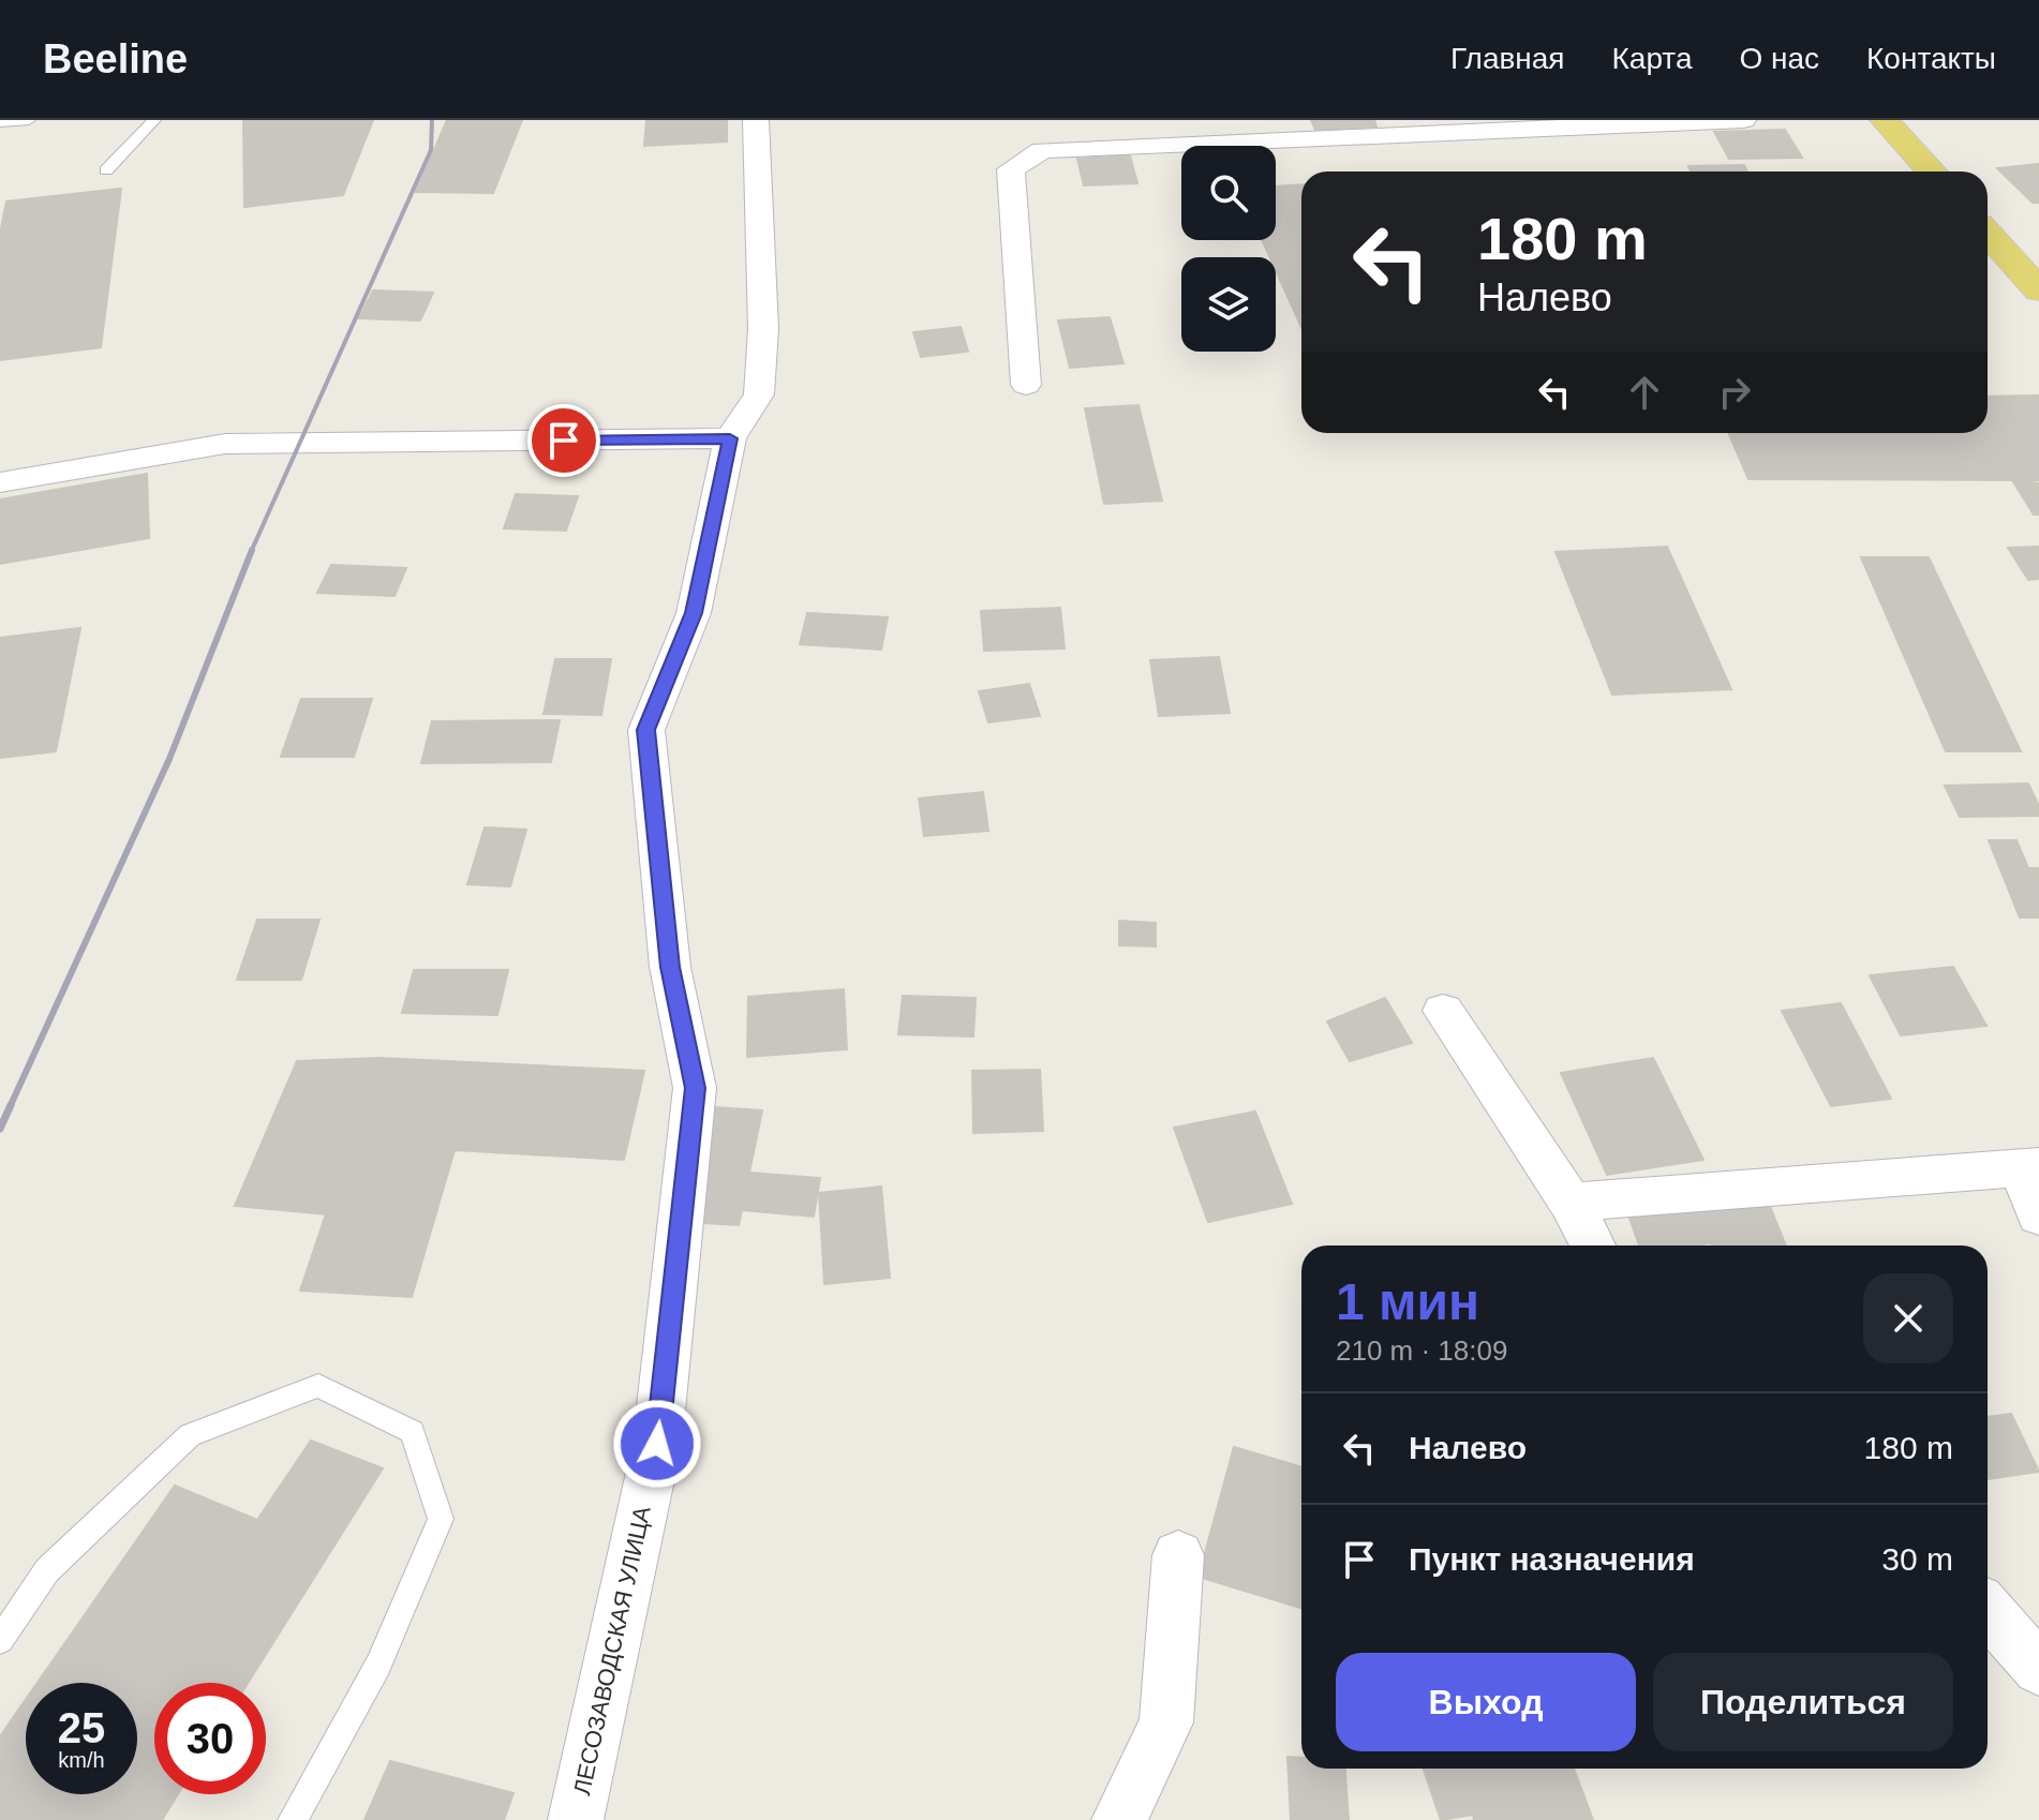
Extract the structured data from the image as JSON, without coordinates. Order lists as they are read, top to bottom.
{
  "streets": {
    "street": ["ЛЕСОЗАВОДСКАЯ УЛИЦА"]
  },
  "page": {
    "header": "Beeline",
    "nav": [
      "Главная",
      "Карта",
      "О нас",
      "Контакты"
    ],
    "turn": ["180 m", "Налево"],
    "heading": ["1 мин", "210 m · 18:09"],
    "list": [
      {
        "name": "Налево",
        "value": "180 m"
      },
      {
        "name": "Пункт назначения",
        "value": "30 m"
      }
    ],
    "buttons": ["Выход", "Поделиться"],
    "speed": "25 km/h",
    "limit": "30"
  }
}
